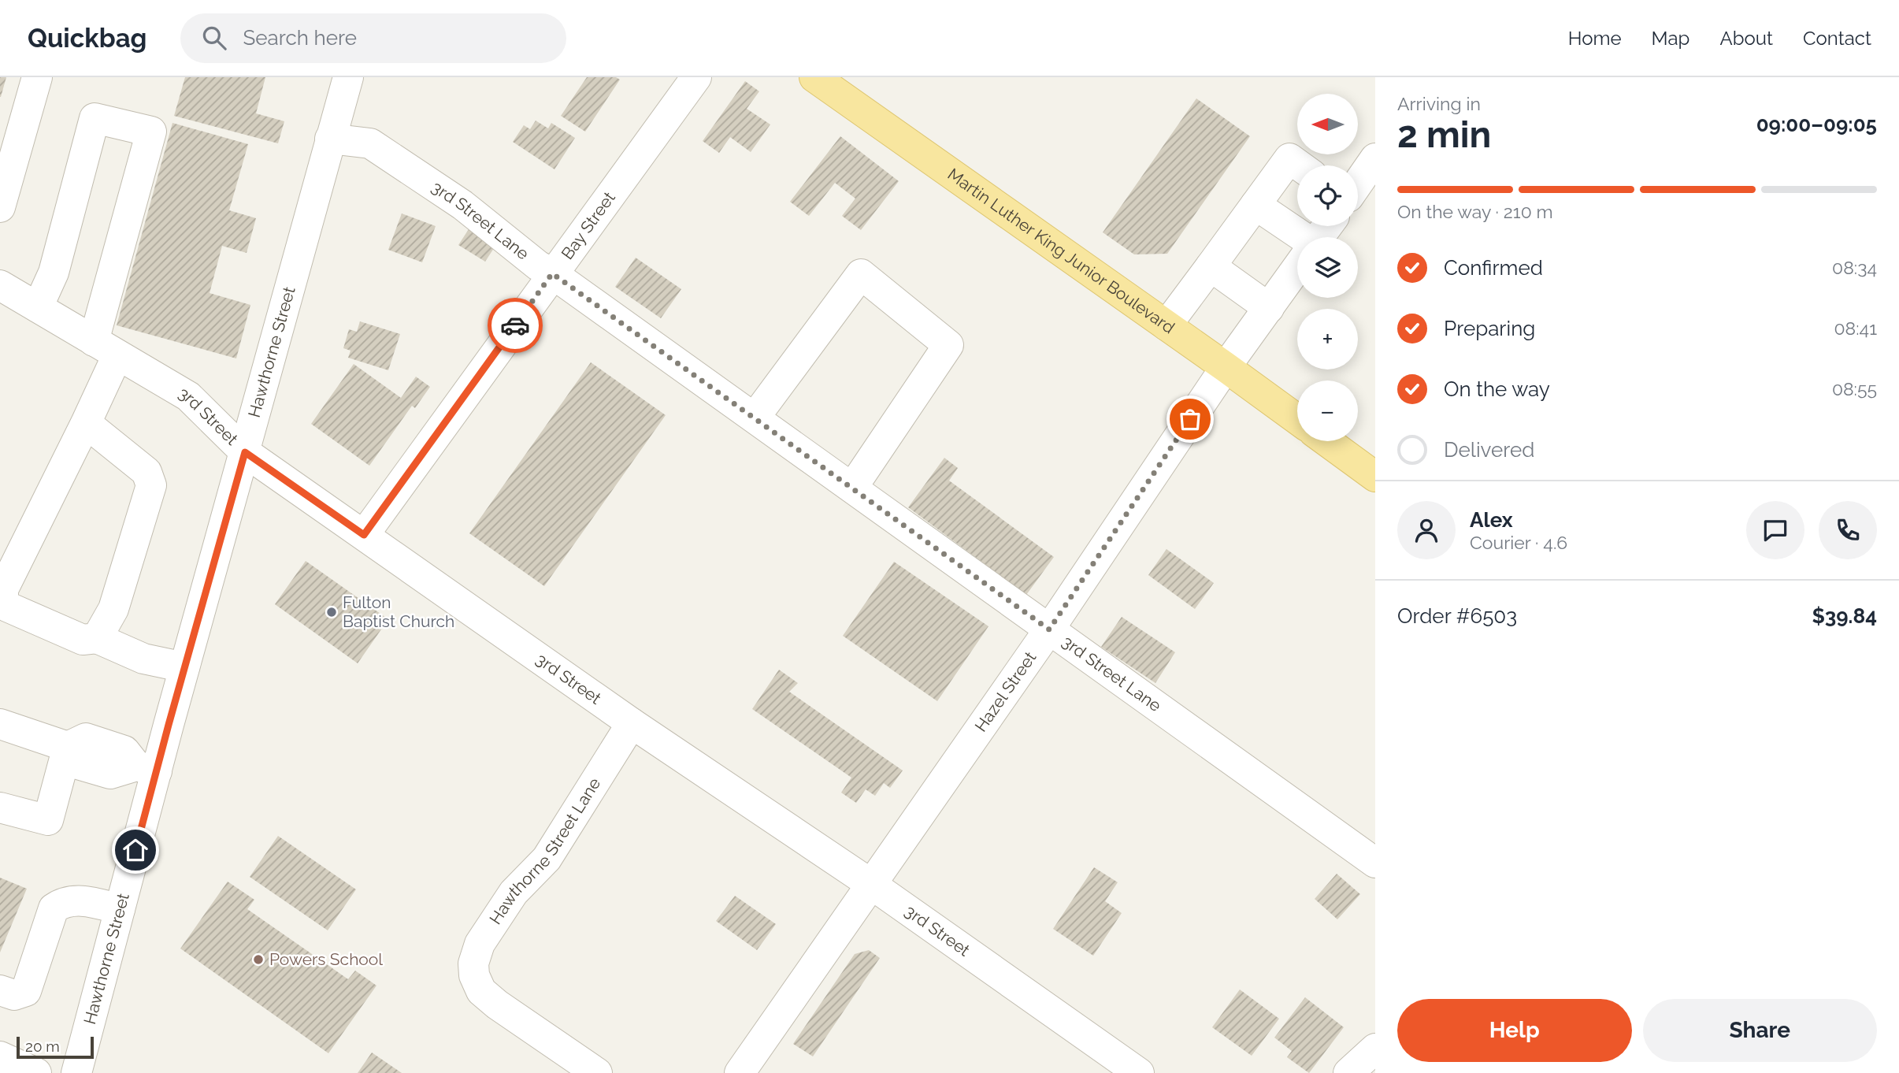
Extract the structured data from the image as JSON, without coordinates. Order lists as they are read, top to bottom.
{
  "streets": {
    "main road": ["Martin Luther King Junior Boulevard"],
    "street": [
      "3rd Street Lane",
      "Bay Street",
      "Hawthorne Street",
      "3rd Street",
      "Hazel Street",
      "Hawthorne Street Lane"
    ]
  },
  "crossings": [
    ["3rd Street Lane", "Bay Street"],
    ["3rd Street Lane", "Hawthorne Street"],
    ["3rd Street Lane", "Hazel Street"],
    ["Bay Street", "3rd Street"],
    ["Martin Luther King Junior Boulevard", "Hazel Street"],
    ["Hawthorne Street", "3rd Street"],
    ["3rd Street", "Hazel Street"],
    ["3rd Street", "Hawthorne Street Lane"]
  ],
  "places": ["Fulton Baptist Church", "Powers School"],
  "scale_bar": "20 m",
  "north": "left",
  "page": {
    "header": "Quickbag",
    "search": "Search here",
    "nav": [
      "Home",
      "Map",
      "About",
      "Contact"
    ],
    "heading": ["2 min", "Arriving in", "09:00–09:05"],
    "panel": [
      "Alex",
      "Courier · 4.6",
      "Order #6503",
      "$39.84"
    ],
    "map_buttons": ["+", "−"],
    "bar": "On the way · 210 m",
    "list": [
      ["Confirmed", "08:34"],
      ["Preparing", "08:41"],
      ["On the way", "08:55"],
      "Delivered"
    ],
    "buttons": ["Help", "Share"],
    "scale": "20 m"
  }
}
